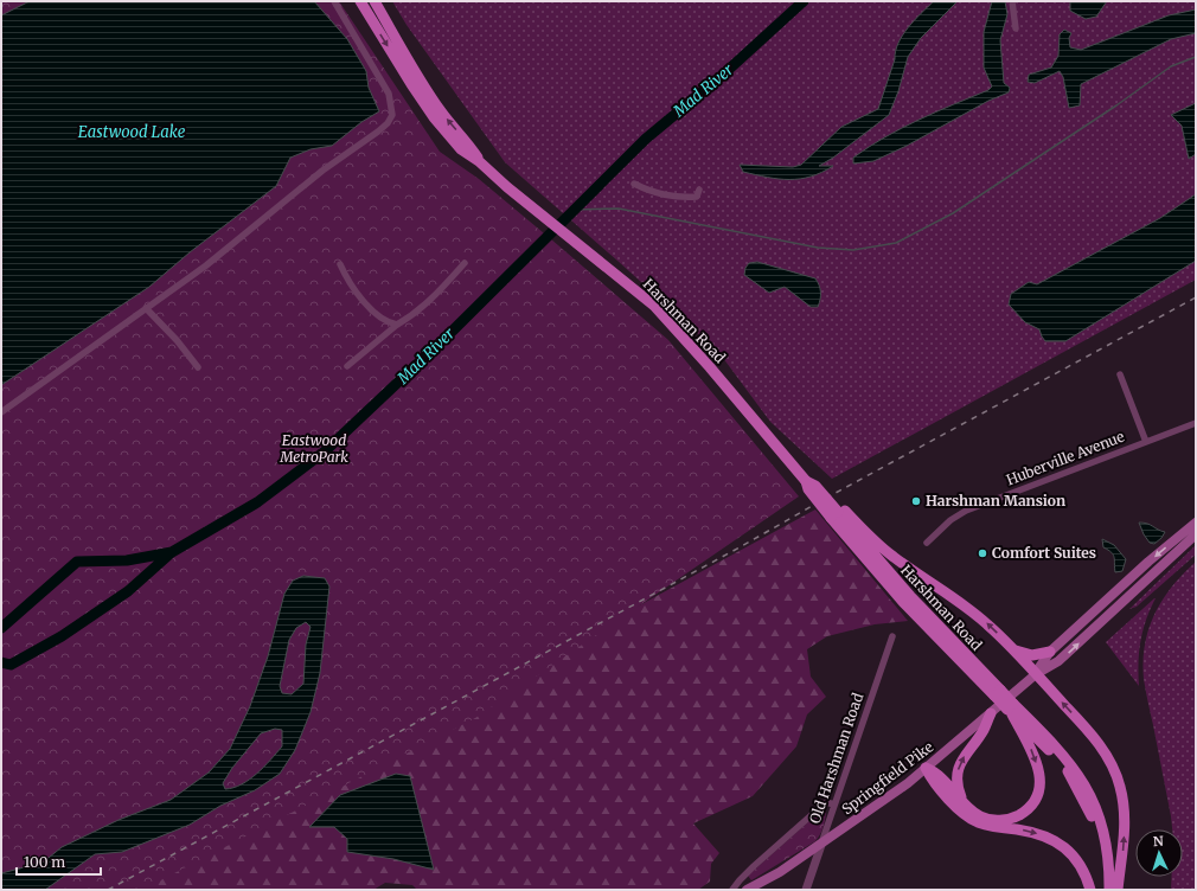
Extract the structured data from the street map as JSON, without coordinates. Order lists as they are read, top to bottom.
{
  "streets": {
    "main road": ["Harshman Road", "Springfield Pike"],
    "street": ["Huberville Avenue", "Old Harshman Road"]
  },
  "crossings": [
    ["Old Harshman Road", "Springfield Pike"]
  ],
  "water": ["Mad River", "Eastwood Lake"],
  "parks": ["Eastwood MetroPark"],
  "places": ["Harshman Mansion", "Comfort Suites"],
  "scale_bar": "100 m",
  "north": "top"
}
